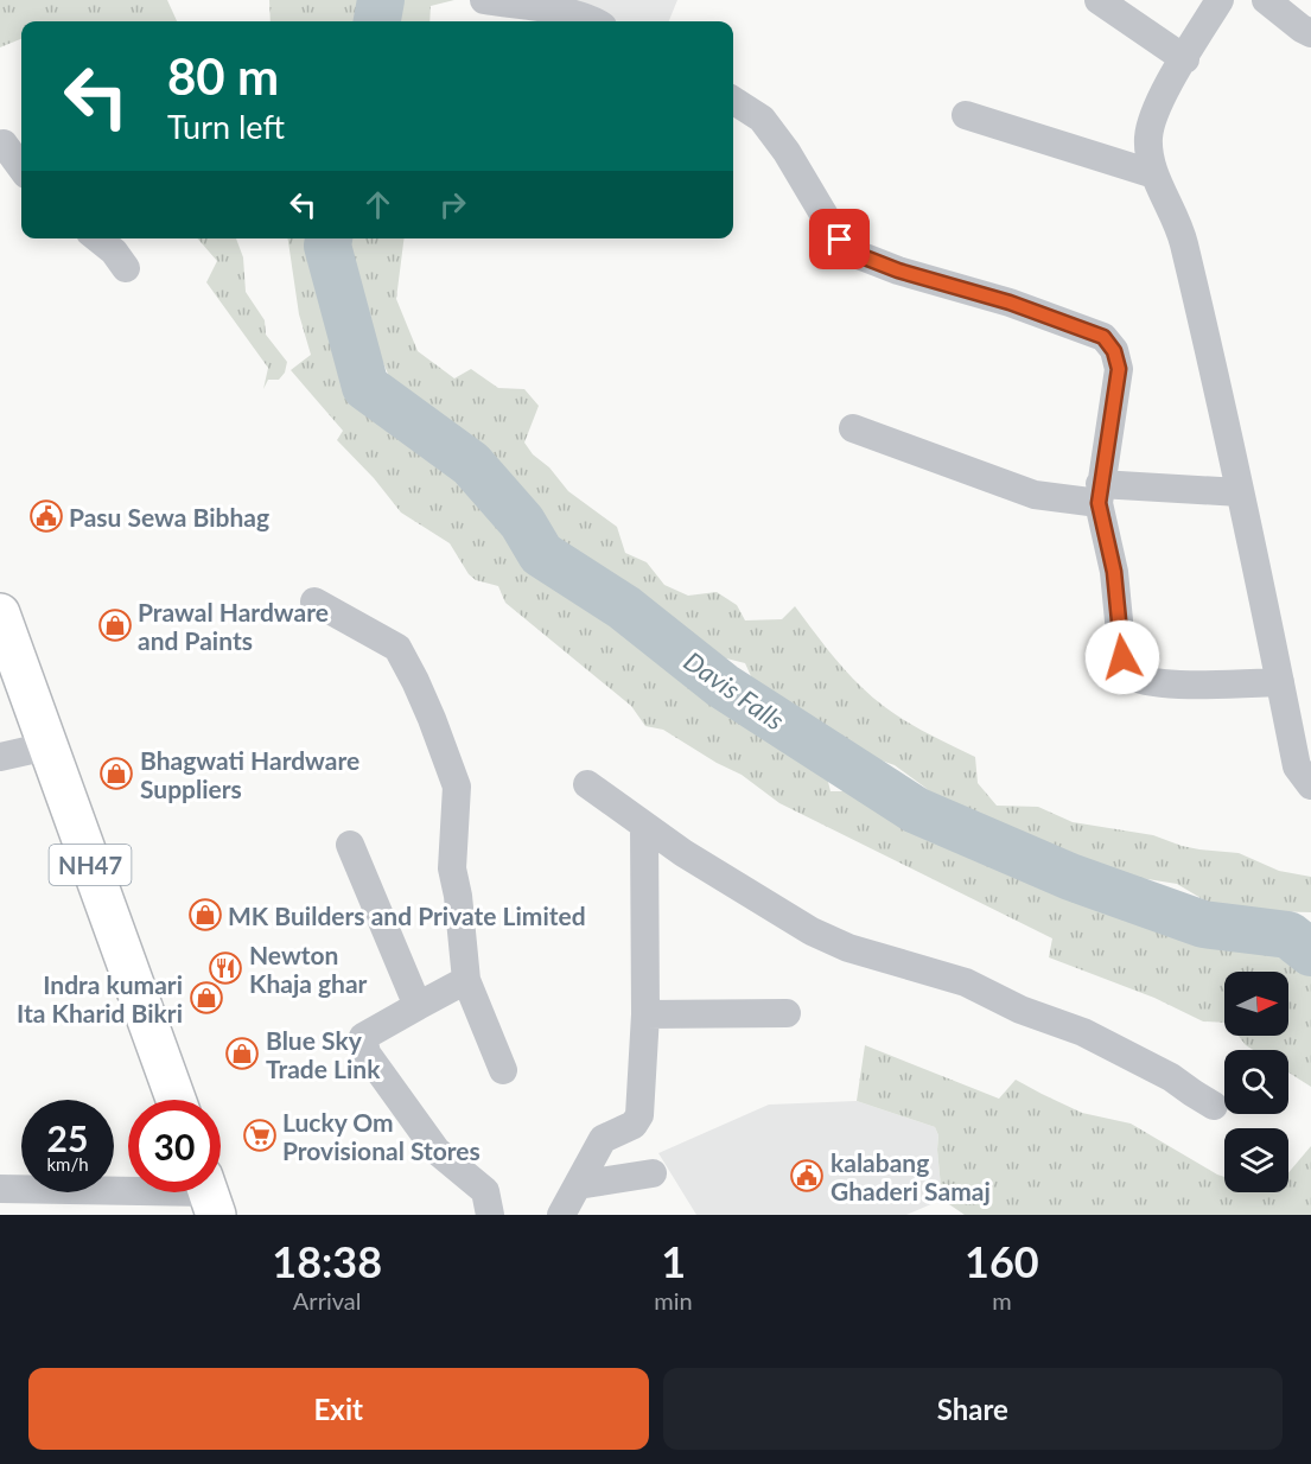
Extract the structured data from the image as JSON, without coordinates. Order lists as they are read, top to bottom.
{
  "streets": {
    "highway": ["NH47"]
  },
  "water": ["Davis Falls"],
  "places": {
    "public building": ["Pasu Sewa Bibhag", "kalabang Ghaderi Samaj"],
    "shop": [
      "Prawal Hardware and Paints",
      "Bhagwati Hardware Suppliers",
      "MK Builders and Private Limited",
      "Indra kumari Ita Kharid Bikri",
      "Blue Sky Trade Link"
    ],
    "restaurant": ["Newton Khaja ghar"],
    "supermarket": ["Lucky Om Provisional Stores"]
  },
  "north": "right",
  "page": {
    "turn": ["80 m", "Turn left"],
    "speed": "25 km/h",
    "limit": "30",
    "eta": [
      "18:38",
      "Arrival",
      "1",
      "min",
      "160",
      "m"
    ],
    "buttons": ["Exit", "Share"]
  }
}
